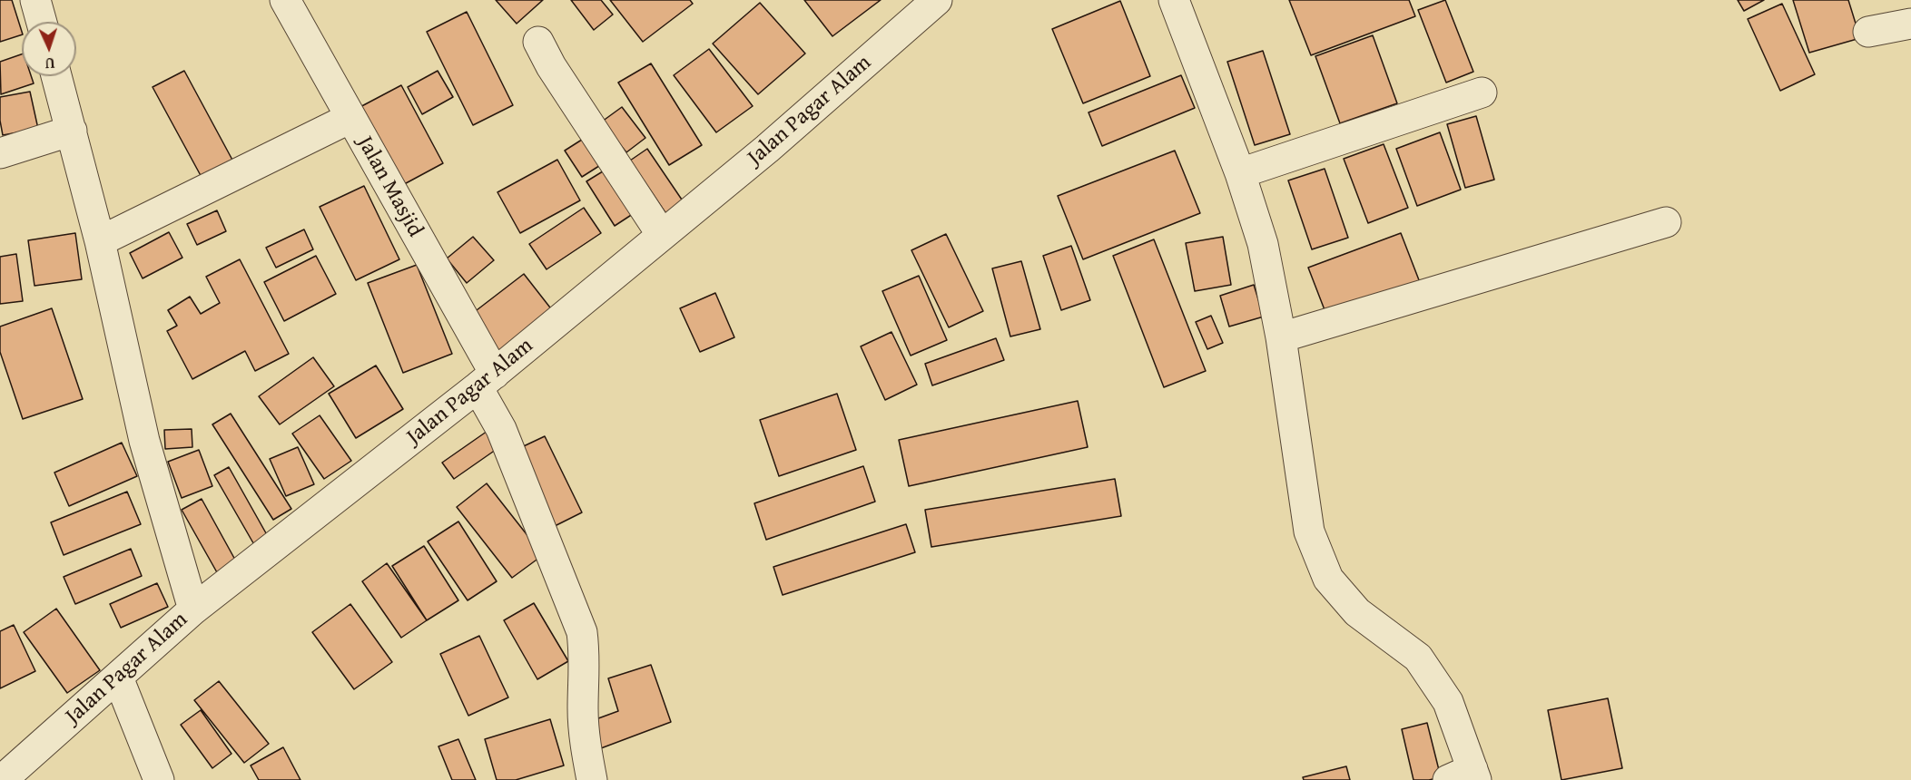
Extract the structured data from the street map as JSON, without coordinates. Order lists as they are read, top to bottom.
{
  "streets": {
    "street": ["Jalan Pagar Alam", "Jalan Masjid"]
  },
  "crossings": [
    ["Jalan Pagar Alam", "Jalan Masjid"]
  ],
  "north": "bottom"
}
